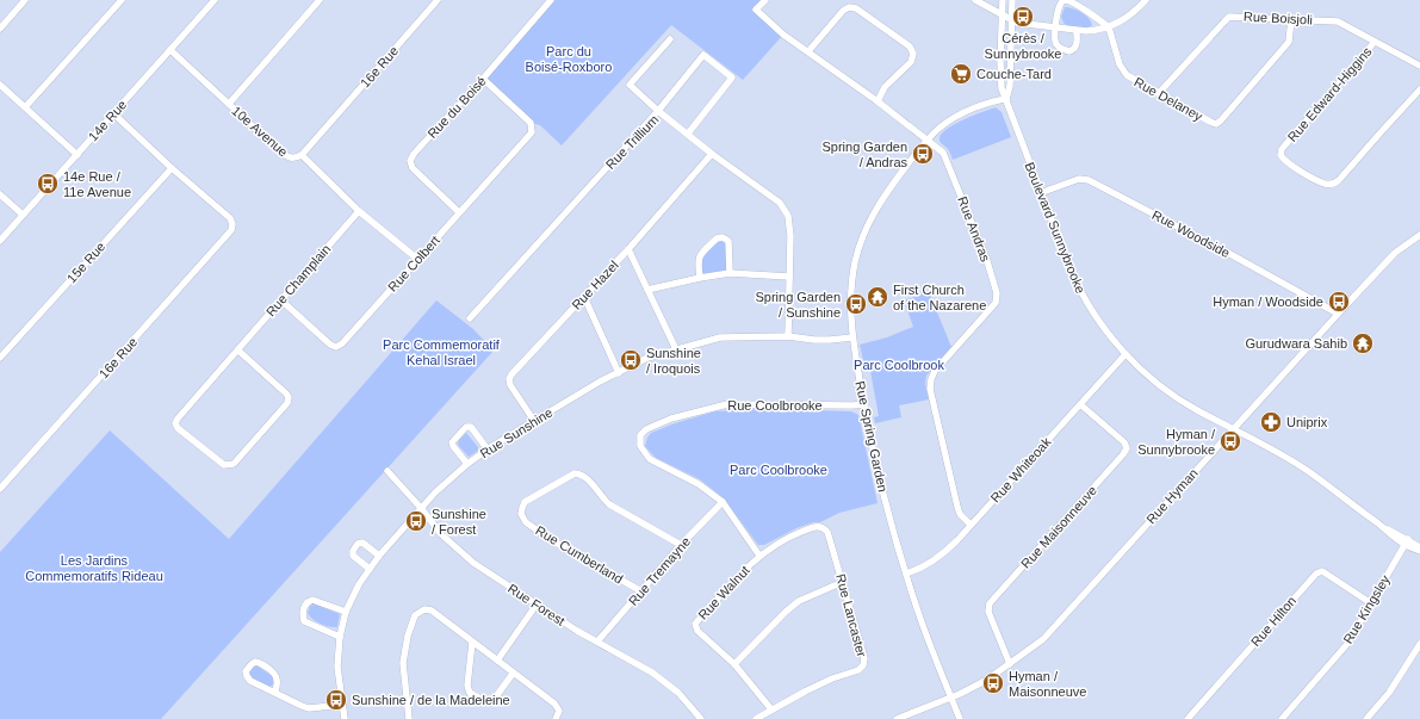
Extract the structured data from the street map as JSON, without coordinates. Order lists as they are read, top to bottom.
{
  "streets": {
    "street": [
      "Rue Boisjoli",
      "16e Rue",
      "Rue Edward-Higgins",
      "Rue Delaney",
      "Rue du Boisé",
      "14e Rue",
      "10e Avenue",
      "Rue Trillium",
      "Boulevard Sunnybrooke",
      "Rue Andras",
      "Rue Woodside",
      "15e Rue",
      "Rue Colbert",
      "Rue Champlain",
      "Rue Hazel",
      "Rue Coolbrooke",
      "Rue Sunshine",
      "Rue Spring Garden",
      "Rue Whiteoak",
      "Rue Hyman",
      "Rue Maisonneuve",
      "Rue Cumberland",
      "Rue Tremayne",
      "Rue Walnut",
      "Rue Forest",
      "Rue Kingsley",
      "Rue Lancaster",
      "Rue Hilton"
    ]
  },
  "crossings": [
    ["Rue Boisjoli", "Rue Edward-Higgins"],
    ["Rue Boisjoli", "Rue Delaney"],
    ["16e Rue", "10e Avenue"],
    ["16e Rue", "15e Rue"],
    ["Rue du Boisé", "Rue Colbert"],
    ["14e Rue", "10e Avenue"],
    ["10e Avenue", "Rue Colbert"],
    ["10e Avenue", "Rue Champlain"],
    ["Rue Trillium", "Rue Hazel"],
    ["Rue Trillium", "Rue Sunshine"],
    ["Boulevard Sunnybrooke", "Rue Woodside"],
    ["Boulevard Sunnybrooke", "Rue Spring Garden"],
    ["Boulevard Sunnybrooke", "Rue Whiteoak"],
    ["Boulevard Sunnybrooke", "Rue Hyman"],
    ["Boulevard Sunnybrooke", "Rue Kingsley"],
    ["Rue Andras", "Rue Spring Garden"],
    ["Rue Andras", "Rue Whiteoak"],
    ["Rue Woodside", "Rue Hyman"],
    ["Rue Colbert", "Rue Champlain"],
    ["Rue Hazel", "Rue Sunshine"],
    ["Rue Coolbrooke", "Rue Spring Garden"],
    ["Rue Coolbrooke", "Rue Tremayne"],
    ["Rue Coolbrooke", "Rue Walnut"],
    ["Rue Sunshine", "Rue Spring Garden"],
    ["Rue Sunshine", "Rue Forest"],
    ["Rue Spring Garden", "Rue Whiteoak"],
    ["Rue Spring Garden", "Rue Hyman"],
    ["Rue Whiteoak", "Rue Maisonneuve"],
    ["Rue Hyman", "Rue Maisonneuve"],
    ["Rue Cumberland", "Rue Tremayne"],
    ["Rue Tremayne", "Rue Forest"],
    ["Rue Walnut", "Rue Lancaster"],
    ["Rue Kingsley", "Rue Hilton"]
  ],
  "parks": [
    "Parc du Boisé-Roxboro",
    "Parc Commemoratif Kehal Israel",
    "Parc Coolbrook",
    "Parc Coolbrooke",
    "Les Jardins Commemoratifs Rideau"
  ],
  "places": {
    "bus stop": [
      "Cérès / Sunnybrooke",
      "Spring Garden / Andras",
      "14e Rue / 11e Avenue",
      "Hyman / Woodside",
      "Spring Garden / Sunshine",
      "Sunshine / Iroquois",
      "Hyman / Sunnybrooke",
      "Sunshine / Forest",
      "Hyman / Maisonneuve",
      "Sunshine / de la Madeleine"
    ],
    "supermarket": ["Couche-Tard"],
    "temple": ["First Church of the Nazarene", "Gurudwara Sahib"],
    "pharmacy": ["Uniprix"]
  }
}
